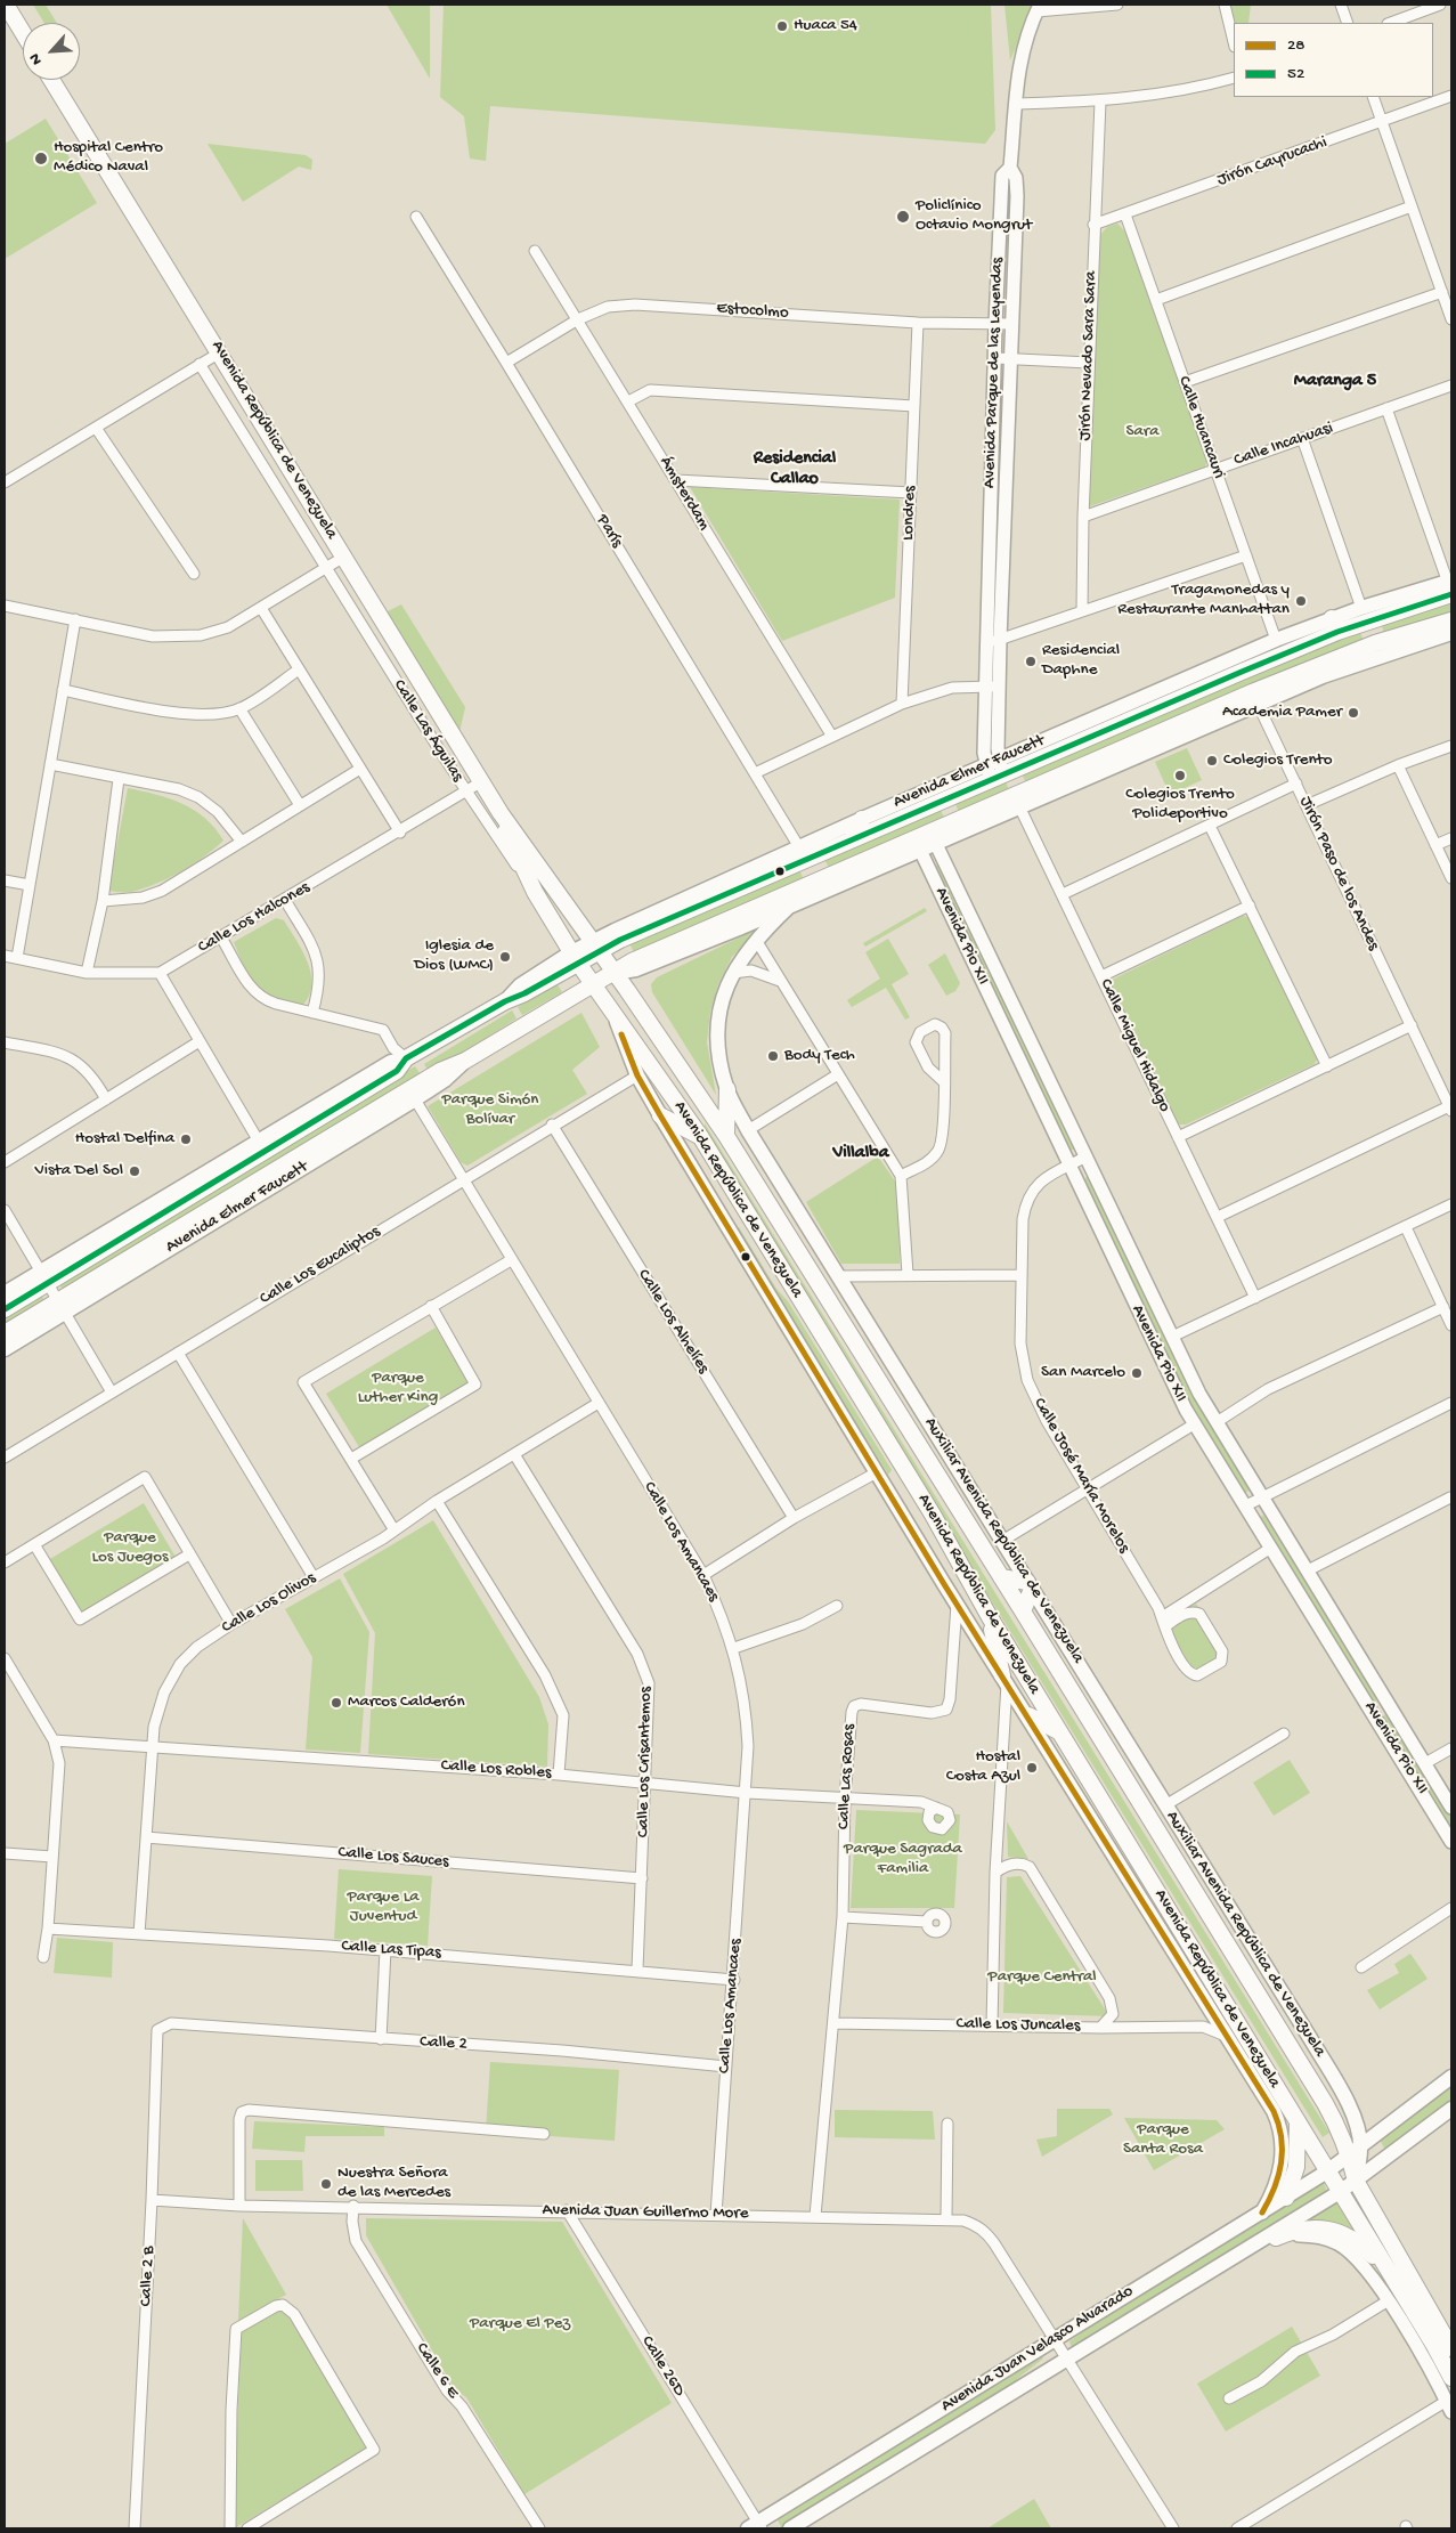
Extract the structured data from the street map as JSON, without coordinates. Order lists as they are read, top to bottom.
{
  "streets": {
    "main road": [
      "Avenida República de Venezuela",
      "Avenida Elmer Faucett",
      "Auxiliar Avenida República de Venezuela",
      "Avenida Juan Velasco Alvarado"
    ],
    "street": [
      "Jirón Cayrucachi",
      "Estocolmo",
      "Jirón Nevado Sara Sara",
      "Avenida Parque de las Leyendas",
      "Calle Huancauri",
      "Calle Incahuasi",
      "Ámsterdam",
      "Londres",
      "París",
      "Calle Las Águilas",
      "Jirón Paso de los Andes",
      "Calle Los Halcones",
      "Avenida Pio XII",
      "Calle Miguel Hidalgo",
      "Calle Los Eucaliptos",
      "Calle Los Alhelíes",
      "Calle José María Morelos",
      "Calle Los Amancaes",
      "Calle Los Olivos",
      "Calle Los Crisantemos",
      "Calle Los Robles",
      "Calle Las Rosas",
      "Calle Los Sauces",
      "Calle Las Tipas",
      "Calle Los Juncales",
      "Calle 2",
      "Avenida Juan Guillermo More",
      "Calle 2 B",
      "Calle 26D",
      "Calle 6 E"
    ]
  },
  "crossings": [
    ["Jirón Cayrucachi", "Jirón Nevado Sara Sara"],
    ["Jirón Cayrucachi", "Calle Huancauri"],
    ["Estocolmo", "Avenida Parque de las Leyendas"],
    ["Estocolmo", "Ámsterdam"],
    ["Estocolmo", "Londres"],
    ["Estocolmo", "París"],
    ["Jirón Nevado Sara Sara", "Calle Incahuasi"],
    ["Avenida Parque de las Leyendas", "Avenida Elmer Faucett"],
    ["Calle Huancauri", "Calle Incahuasi"],
    ["Calle Huancauri", "Avenida Elmer Faucett"],
    ["Avenida República de Venezuela", "Calle Las Águilas"],
    ["Avenida República de Venezuela", "Avenida Elmer Faucett"],
    ["Avenida República de Venezuela", "Calle Los Halcones"],
    ["Avenida República de Venezuela", "Auxiliar Avenida República de Venezuela"],
    ["Avenida República de Venezuela", "Avenida Juan Velasco Alvarado"],
    ["París", "Avenida Elmer Faucett"],
    ["Calle Las Águilas", "Calle Los Halcones"],
    ["Avenida Elmer Faucett", "Jirón Paso de los Andes"],
    ["Avenida Elmer Faucett", "Avenida Pio XII"],
    ["Avenida Elmer Faucett", "Calle Miguel Hidalgo"],
    ["Avenida Elmer Faucett", "Auxiliar Avenida República de Venezuela"],
    ["Avenida Elmer Faucett", "Calle Los Amancaes"],
    ["Avenida Pio XII", "Calle José María Morelos"],
    ["Calle Los Eucaliptos", "Calle Los Alhelíes"],
    ["Calle Los Eucaliptos", "Calle Los Amancaes"],
    ["Auxiliar Avenida República de Venezuela", "Avenida Juan Velasco Alvarado"],
    ["Calle Los Amancaes", "Calle Los Olivos"],
    ["Calle Los Amancaes", "Calle Los Robles"],
    ["Calle Los Amancaes", "Calle Las Tipas"],
    ["Calle Los Amancaes", "Calle 2"],
    ["Calle Los Amancaes", "Avenida Juan Guillermo More"],
    ["Calle Los Olivos", "Calle Los Crisantemos"],
    ["Calle Los Olivos", "Calle Los Robles"],
    ["Calle Los Olivos", "Calle Los Sauces"],
    ["Calle Los Olivos", "Calle Las Tipas"],
    ["Calle Los Crisantemos", "Calle Los Robles"],
    ["Calle Los Crisantemos", "Calle Los Sauces"],
    ["Calle Los Crisantemos", "Calle Las Tipas"],
    ["Calle Los Robles", "Calle Las Rosas"],
    ["Calle Las Rosas", "Calle Los Juncales"],
    ["Calle Las Rosas", "Avenida Juan Guillermo More"],
    ["Calle 2", "Calle 2 B"],
    ["Avenida Juan Guillermo More", "Calle 2 B"],
    ["Avenida Juan Guillermo More", "Avenida Juan Velasco Alvarado"],
    ["Avenida Juan Guillermo More", "Calle 26D"],
    ["Avenida Juan Guillermo More", "Calle 6 E"],
    ["Avenida Juan Velasco Alvarado", "Calle 26D"]
  ],
  "districts": ["Maranga 5", "Residencial Callao", "Villalba"],
  "parks": [
    "Sara",
    "Parque Simón Bolívar",
    "Parque Luther King",
    "Parque Los Juegos",
    "Parque Sagrada Familia",
    "Parque La Juventud",
    "Parque Central",
    "Parque Santa Rosa",
    "Parque El Pez"
  ],
  "places": [
    "Huaca 54",
    "Hospital Centro Médico Naval",
    "Policlínico Octavio Mongrut",
    "Tragamonedas y Restaurante Manhattan",
    "Residencial Daphne",
    "Academia Pamer",
    "Colegios Trento",
    "Colegios Trento Polideportivo",
    "Iglesia de Dios (WMC)",
    "Body Tech",
    "Hostal Delfina",
    "Vista Del Sol",
    "San Marcelo",
    "Marcos Calderón",
    "Hostal Costa Azul",
    "Nuestra Señora de las Mercedes"
  ],
  "lines": ["transit line 52", "transit line 28"],
  "legend": ["28", "52"],
  "north": "bottom left"
}
